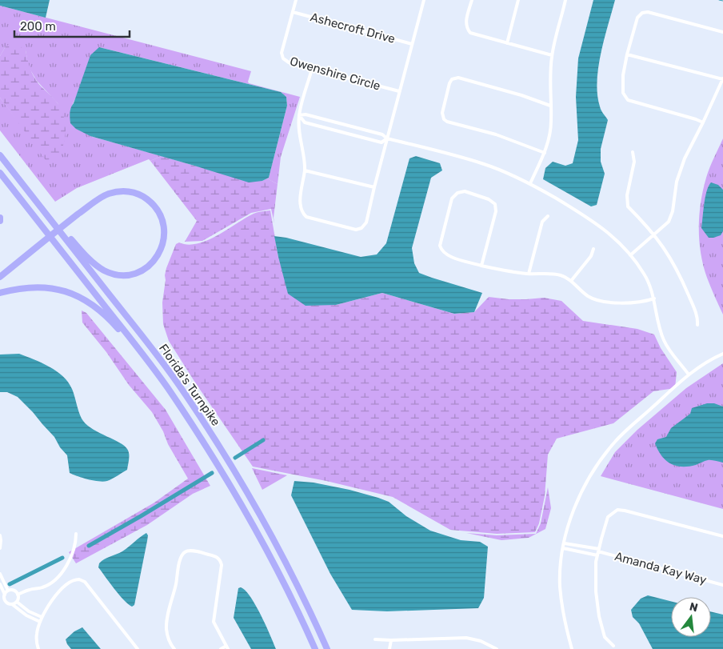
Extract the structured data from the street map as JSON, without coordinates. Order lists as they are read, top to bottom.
{
  "streets": {
    "highway": ["Florida's Turnpike"],
    "street": ["Ashecroft Drive", "Owenshire Circle", "Amanda Kay Way"]
  },
  "crossings": [
    ["Ashecroft Drive", "Owenshire Circle"]
  ],
  "scale_bar": "200 m",
  "north": "top"
}
